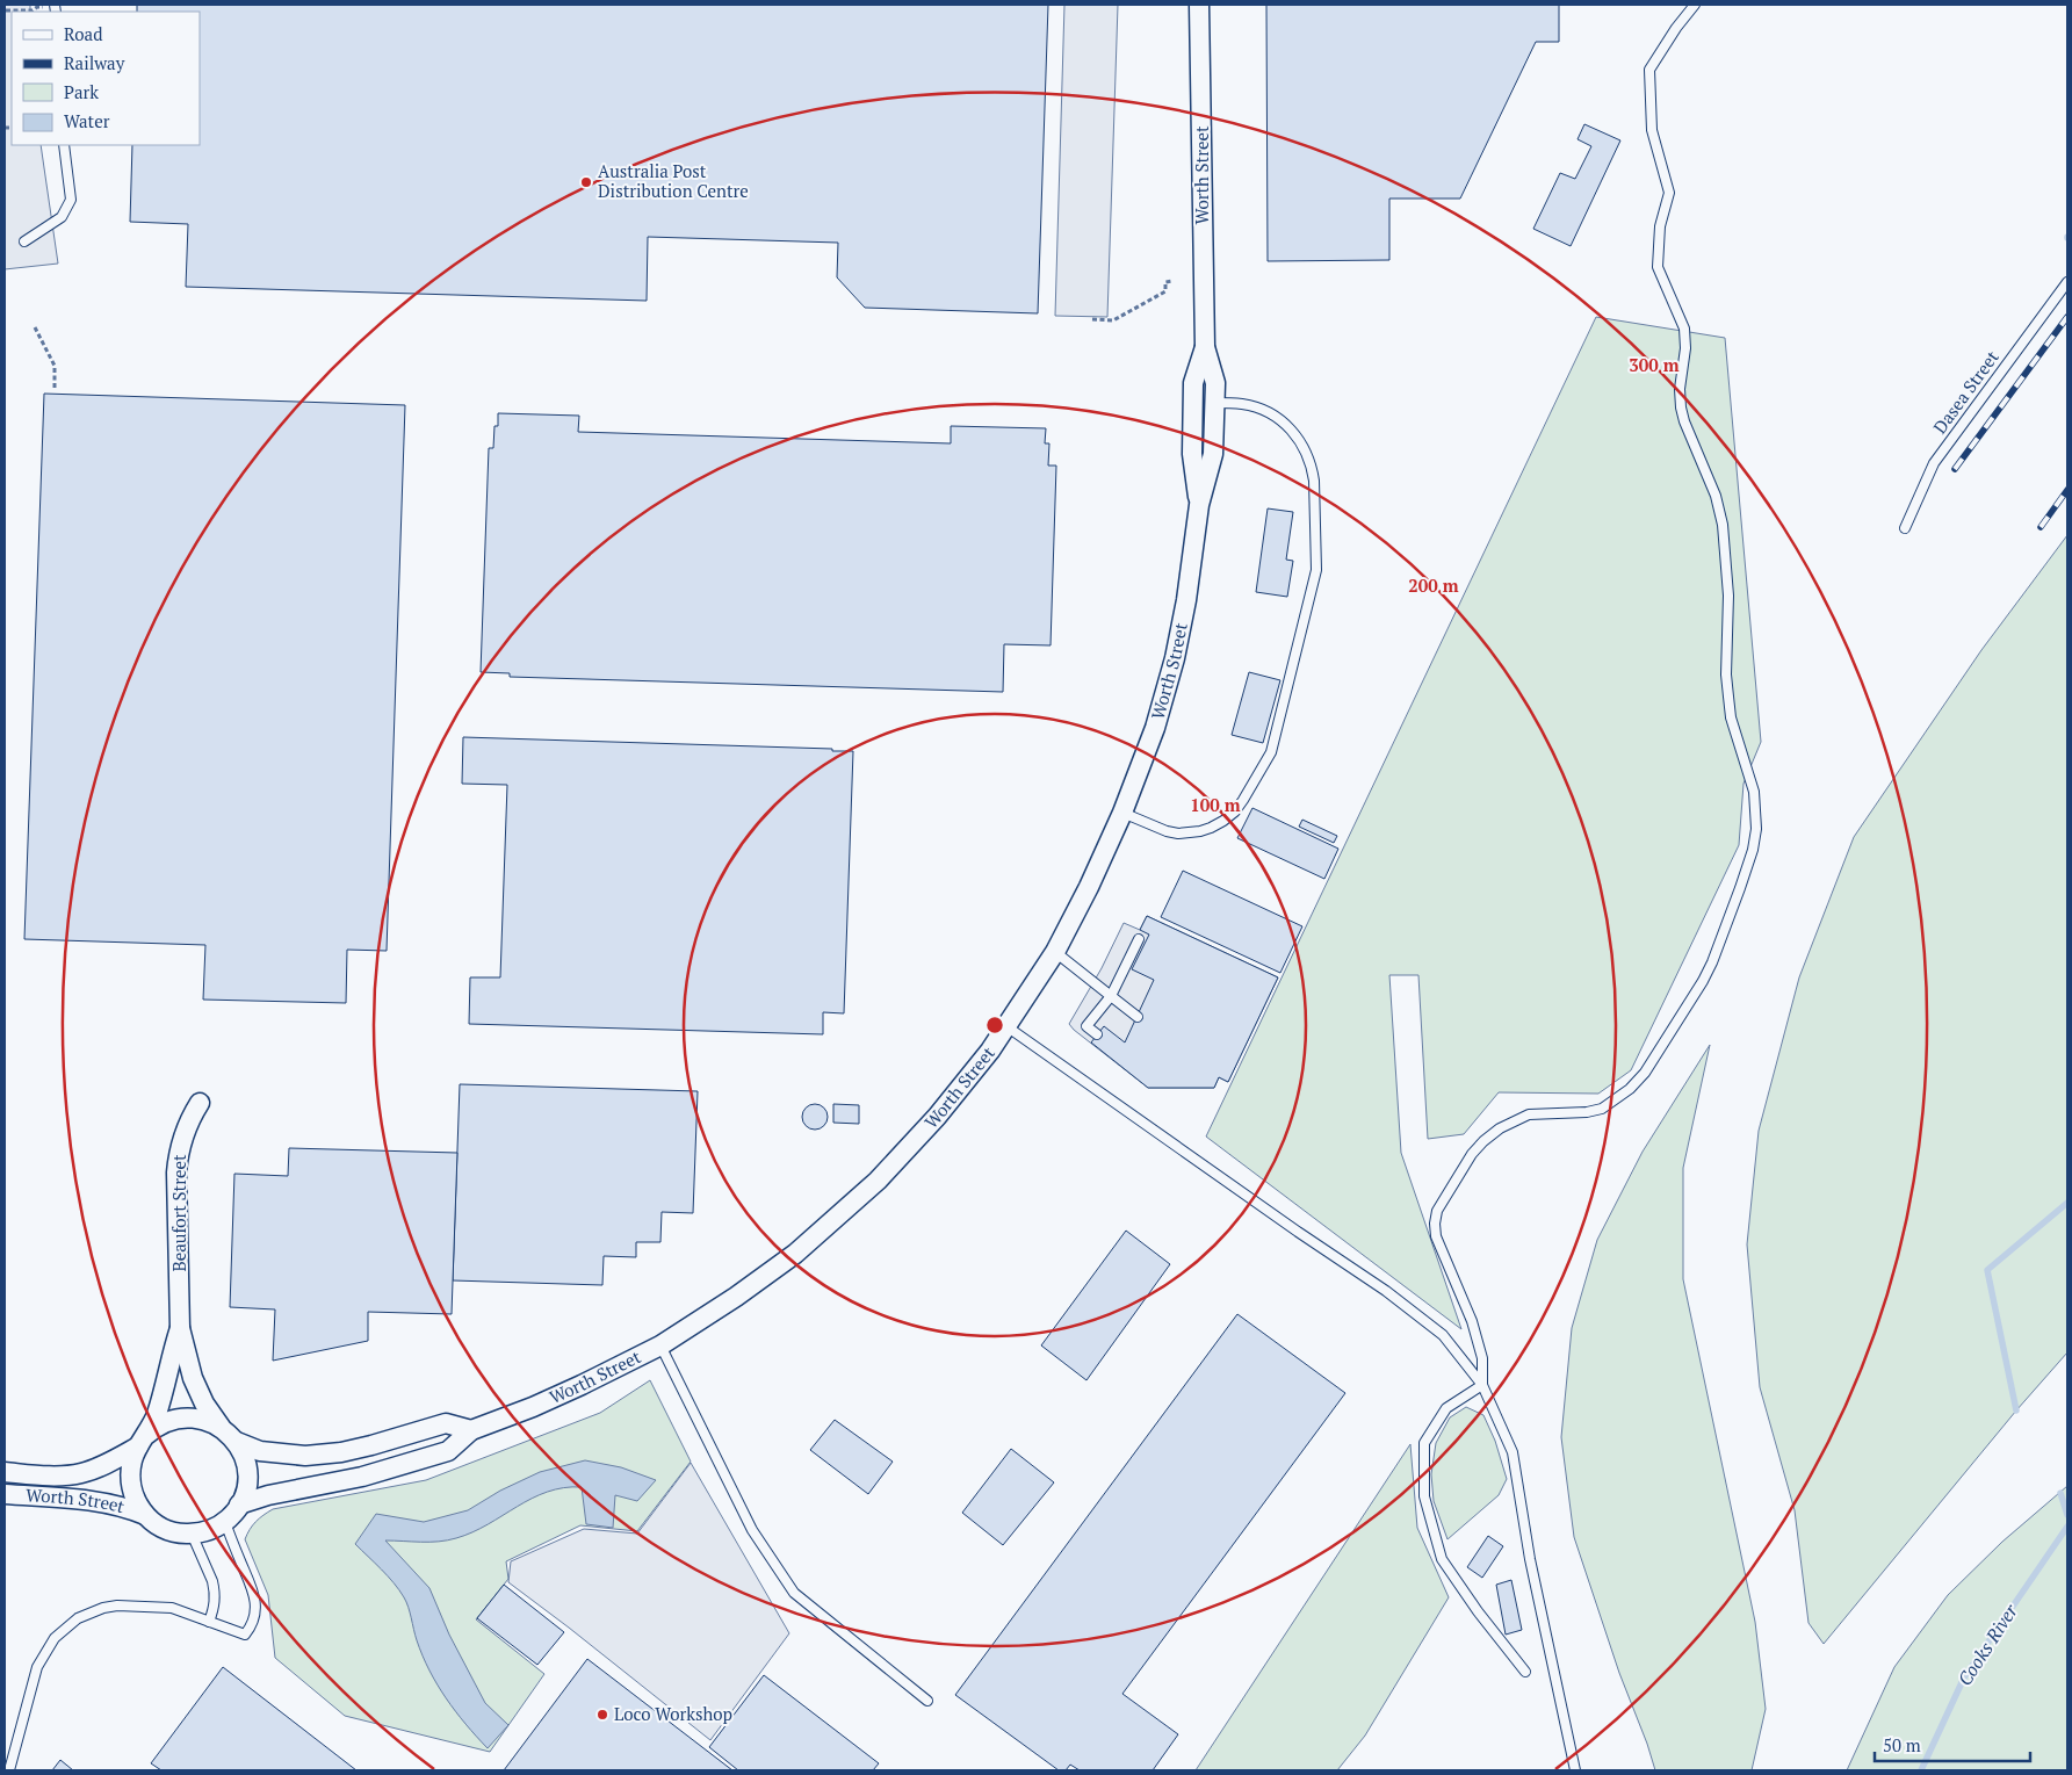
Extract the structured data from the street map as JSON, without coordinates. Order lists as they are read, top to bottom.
{
  "streets": {
    "street": ["Worth Street", "Beaufort Street"],
    "lane": ["Dasea Street"]
  },
  "crossings": [
    ["Worth Street", "Beaufort Street"]
  ],
  "water": ["Cooks River"],
  "places": ["Australia Post Distribution Centre", "Loco Workshop"],
  "legend": [
    "Road",
    "Railway",
    "Park",
    "Water"
  ],
  "scale_bar": "50 m",
  "rings": ["300 m", "200 m", "100 m"]
}
